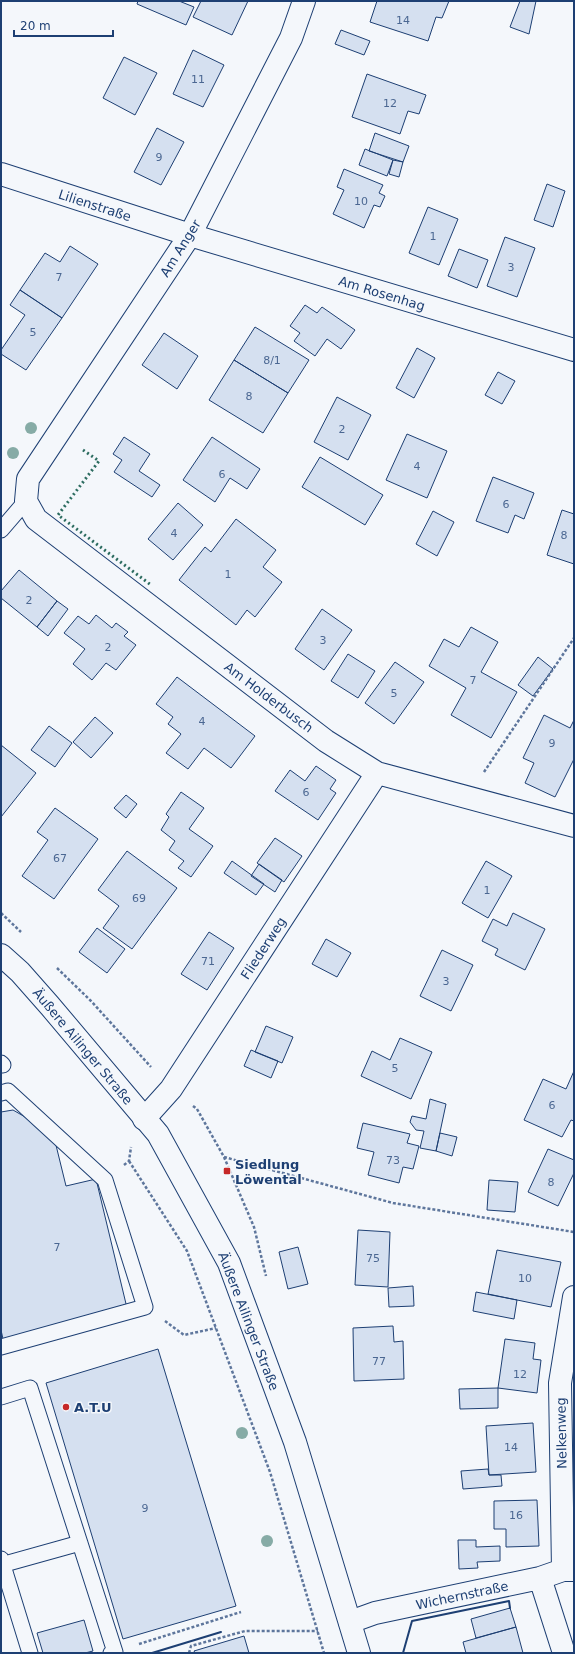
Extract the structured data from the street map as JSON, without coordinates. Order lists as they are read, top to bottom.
{
  "streets": {
    "street": [
      "Lilienstraße",
      "Am Anger",
      "Am Rosenhag",
      "Am Holderbusch",
      "Fliederweg",
      "Äußere Ailinger Straße",
      "Nelkenweg",
      "Wichernstraße"
    ]
  },
  "crossings": [
    ["Lilienstraße", "Am Anger"],
    ["Lilienstraße", "Am Rosenhag"],
    ["Am Anger", "Am Rosenhag"],
    ["Am Anger", "Am Holderbusch"],
    ["Am Holderbusch", "Fliederweg"],
    ["Fliederweg", "Äußere Ailinger Straße"],
    ["Äußere Ailinger Straße", "Wichernstraße"],
    ["Nelkenweg", "Wichernstraße"]
  ],
  "places": {
    "transit": ["Siedlung Löwental"],
    "other": ["A.T.U"]
  },
  "house_numbers": [
    "14",
    "11",
    "12",
    "9",
    "10",
    "1",
    "3",
    "7",
    "5",
    "8/1",
    "8",
    "2",
    "4",
    "6",
    "6",
    "4",
    "8",
    "1",
    "2",
    "3",
    "2",
    "7",
    "5",
    "4",
    "9",
    "6",
    "67",
    "1",
    "69",
    "71",
    "3",
    "5",
    "6",
    "73",
    "8",
    "7",
    "75",
    "10",
    "77",
    "12",
    "14",
    "9",
    "16"
  ],
  "scale_bar": "20 m"
}
